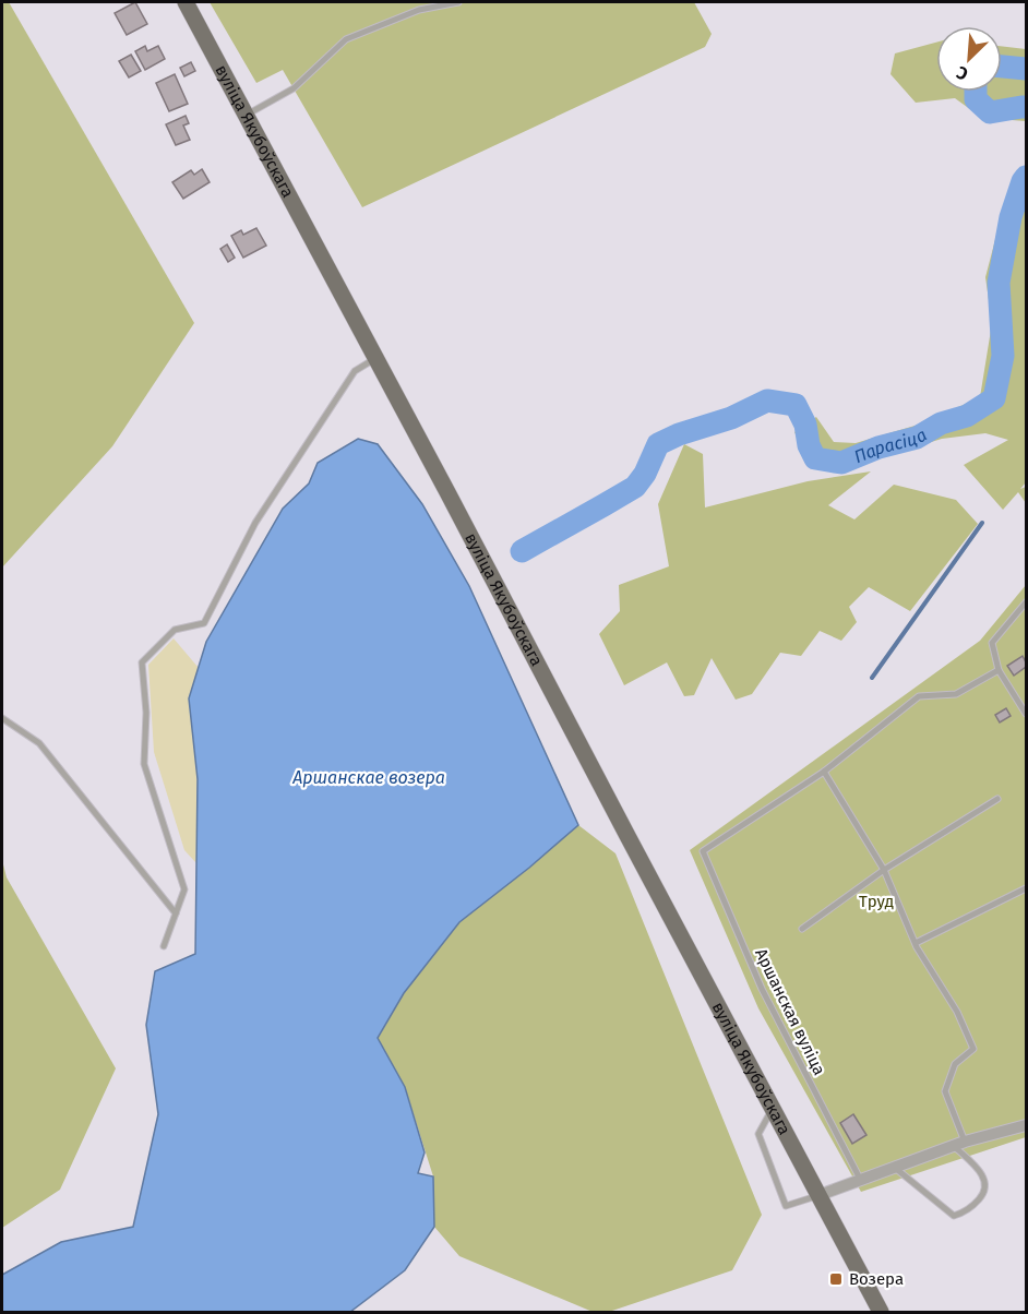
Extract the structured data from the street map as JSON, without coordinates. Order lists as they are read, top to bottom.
{
  "streets": {
    "main road": ["вуліца Якубоўскага"],
    "lane": ["Аршанская вуліца"]
  },
  "water": ["Парасіца", "Аршанскае возера"],
  "parks": ["Труд"],
  "places": {
    "transit": ["Возера"]
  },
  "north": "bottom left"
}
